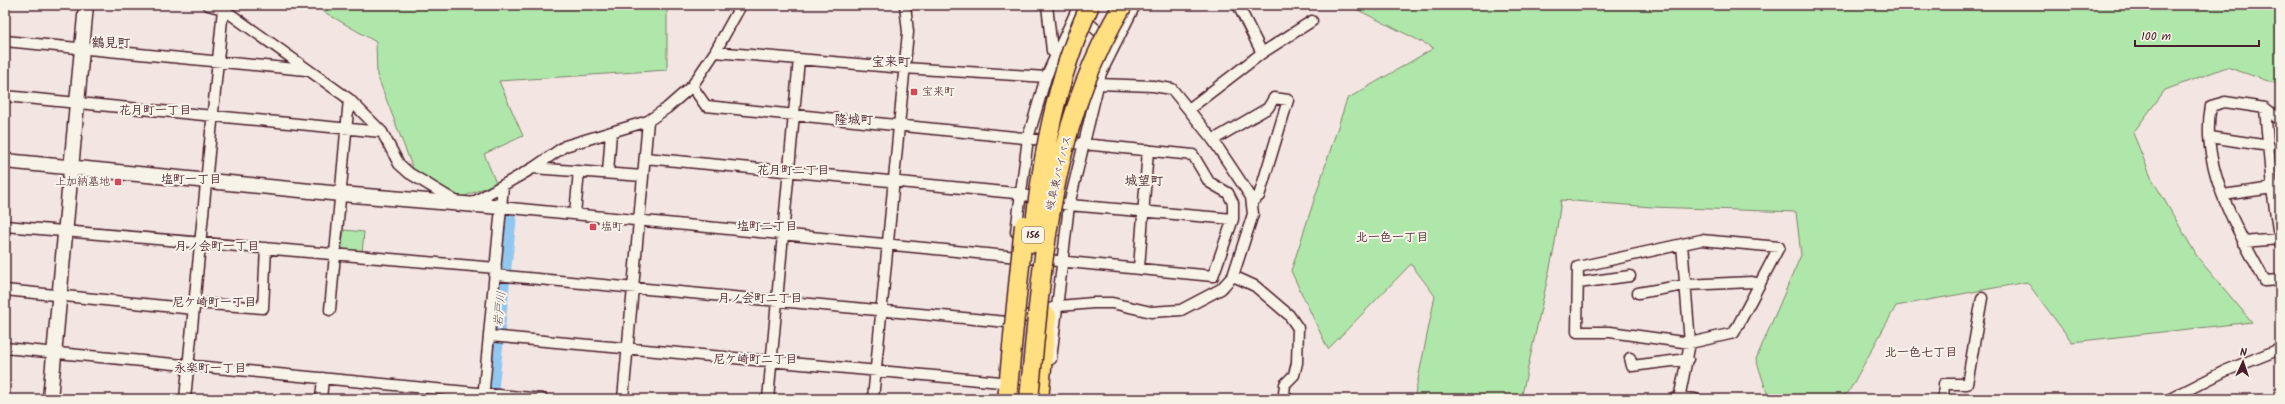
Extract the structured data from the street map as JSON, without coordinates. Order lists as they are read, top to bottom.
{
  "streets": {
    "highway": ["岐阜東バイパス", "156"]
  },
  "crossings": [
    ["岐阜東バイパス", "156"]
  ],
  "districts": [
    "鶴見町",
    "宝来町",
    "花月町一丁目",
    "隆城町",
    "花月町二丁目",
    "塩町一丁目",
    "城望町",
    "塩町二丁目",
    "北一色一丁目",
    "月ノ会町一丁目",
    "月ノ会町二丁目",
    "尼ケ崎町一丁目",
    "北一色七丁目",
    "尼ケ崎町二丁目",
    "永楽町一丁目"
  ],
  "water": ["岩戸川"],
  "places": {
    "transit": ["宝来町", "上加納墓地", "塩町"]
  },
  "scale_bar": "100 m",
  "north": "top"
}
